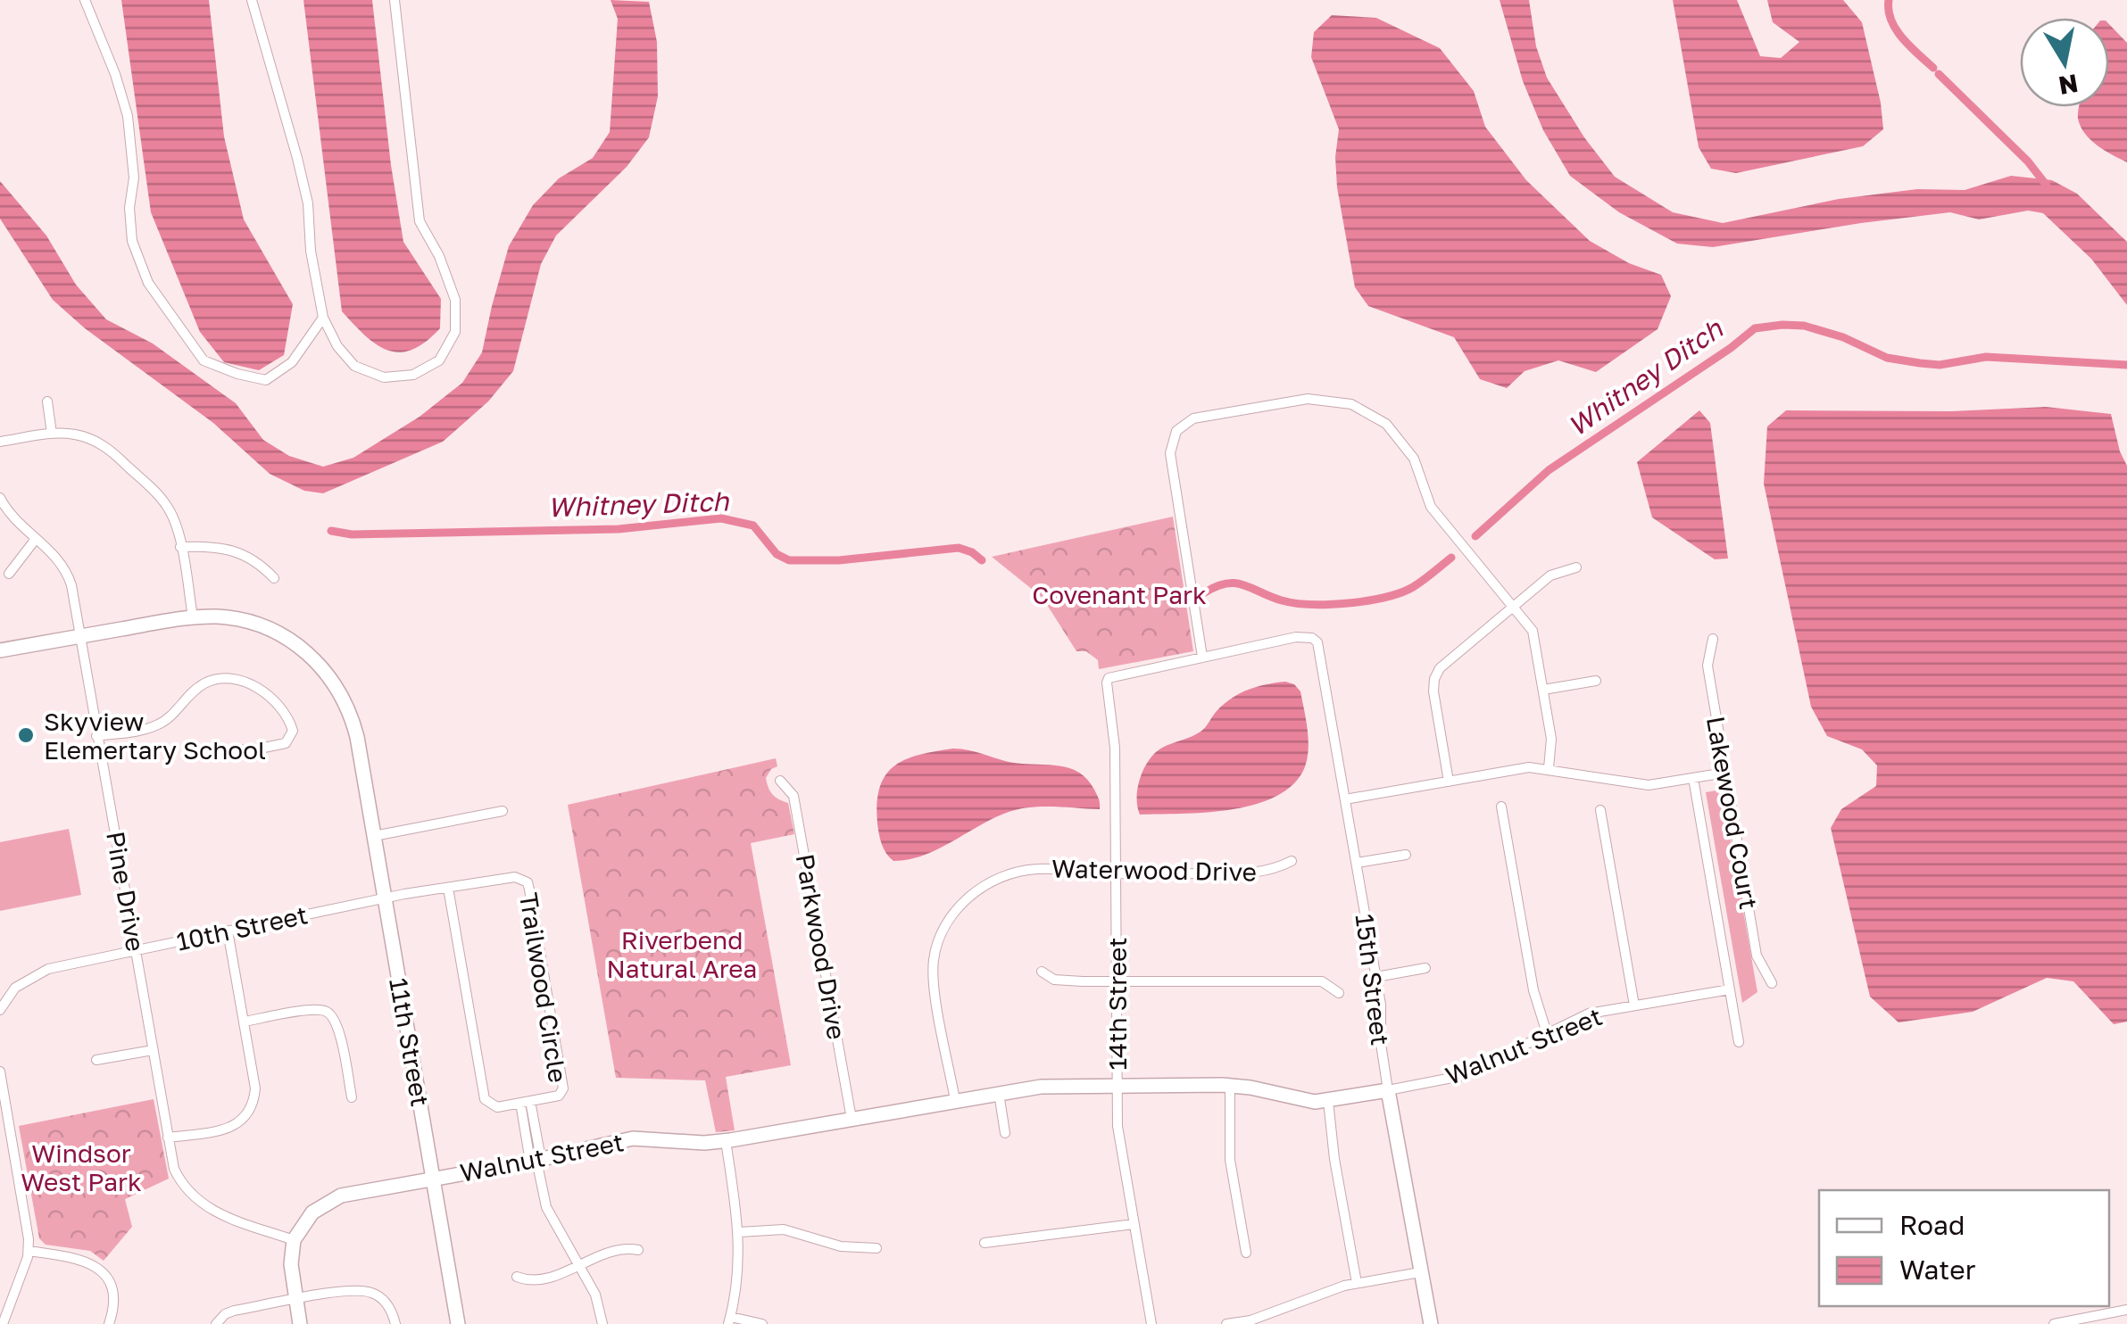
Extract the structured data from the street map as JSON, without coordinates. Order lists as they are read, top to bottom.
{
  "streets": {
    "street": [
      "Lakewood Court",
      "Waterwood Drive",
      "Pine Drive",
      "10th Street",
      "Parkwood Drive",
      "15th Street",
      "Trailwood Circle",
      "14th Street",
      "11th Street",
      "Walnut Street"
    ]
  },
  "crossings": [
    ["Waterwood Drive", "14th Street"],
    ["Waterwood Drive", "Walnut Street"],
    ["Pine Drive", "10th Street"],
    ["Pine Drive", "11th Street"],
    ["Pine Drive", "Walnut Street"],
    ["10th Street", "Trailwood Circle"],
    ["10th Street", "11th Street"],
    ["Parkwood Drive", "Walnut Street"],
    ["15th Street", "14th Street"],
    ["15th Street", "Walnut Street"],
    ["14th Street", "Walnut Street"],
    ["11th Street", "Walnut Street"]
  ],
  "water": ["Whitney Ditch"],
  "parks": ["Covenant Park", "Riverbend Natural Area", "Windsor West Park"],
  "places": ["Skyview Elemertary School"],
  "legend": ["Road", "Water"],
  "north": "bottom"
}
